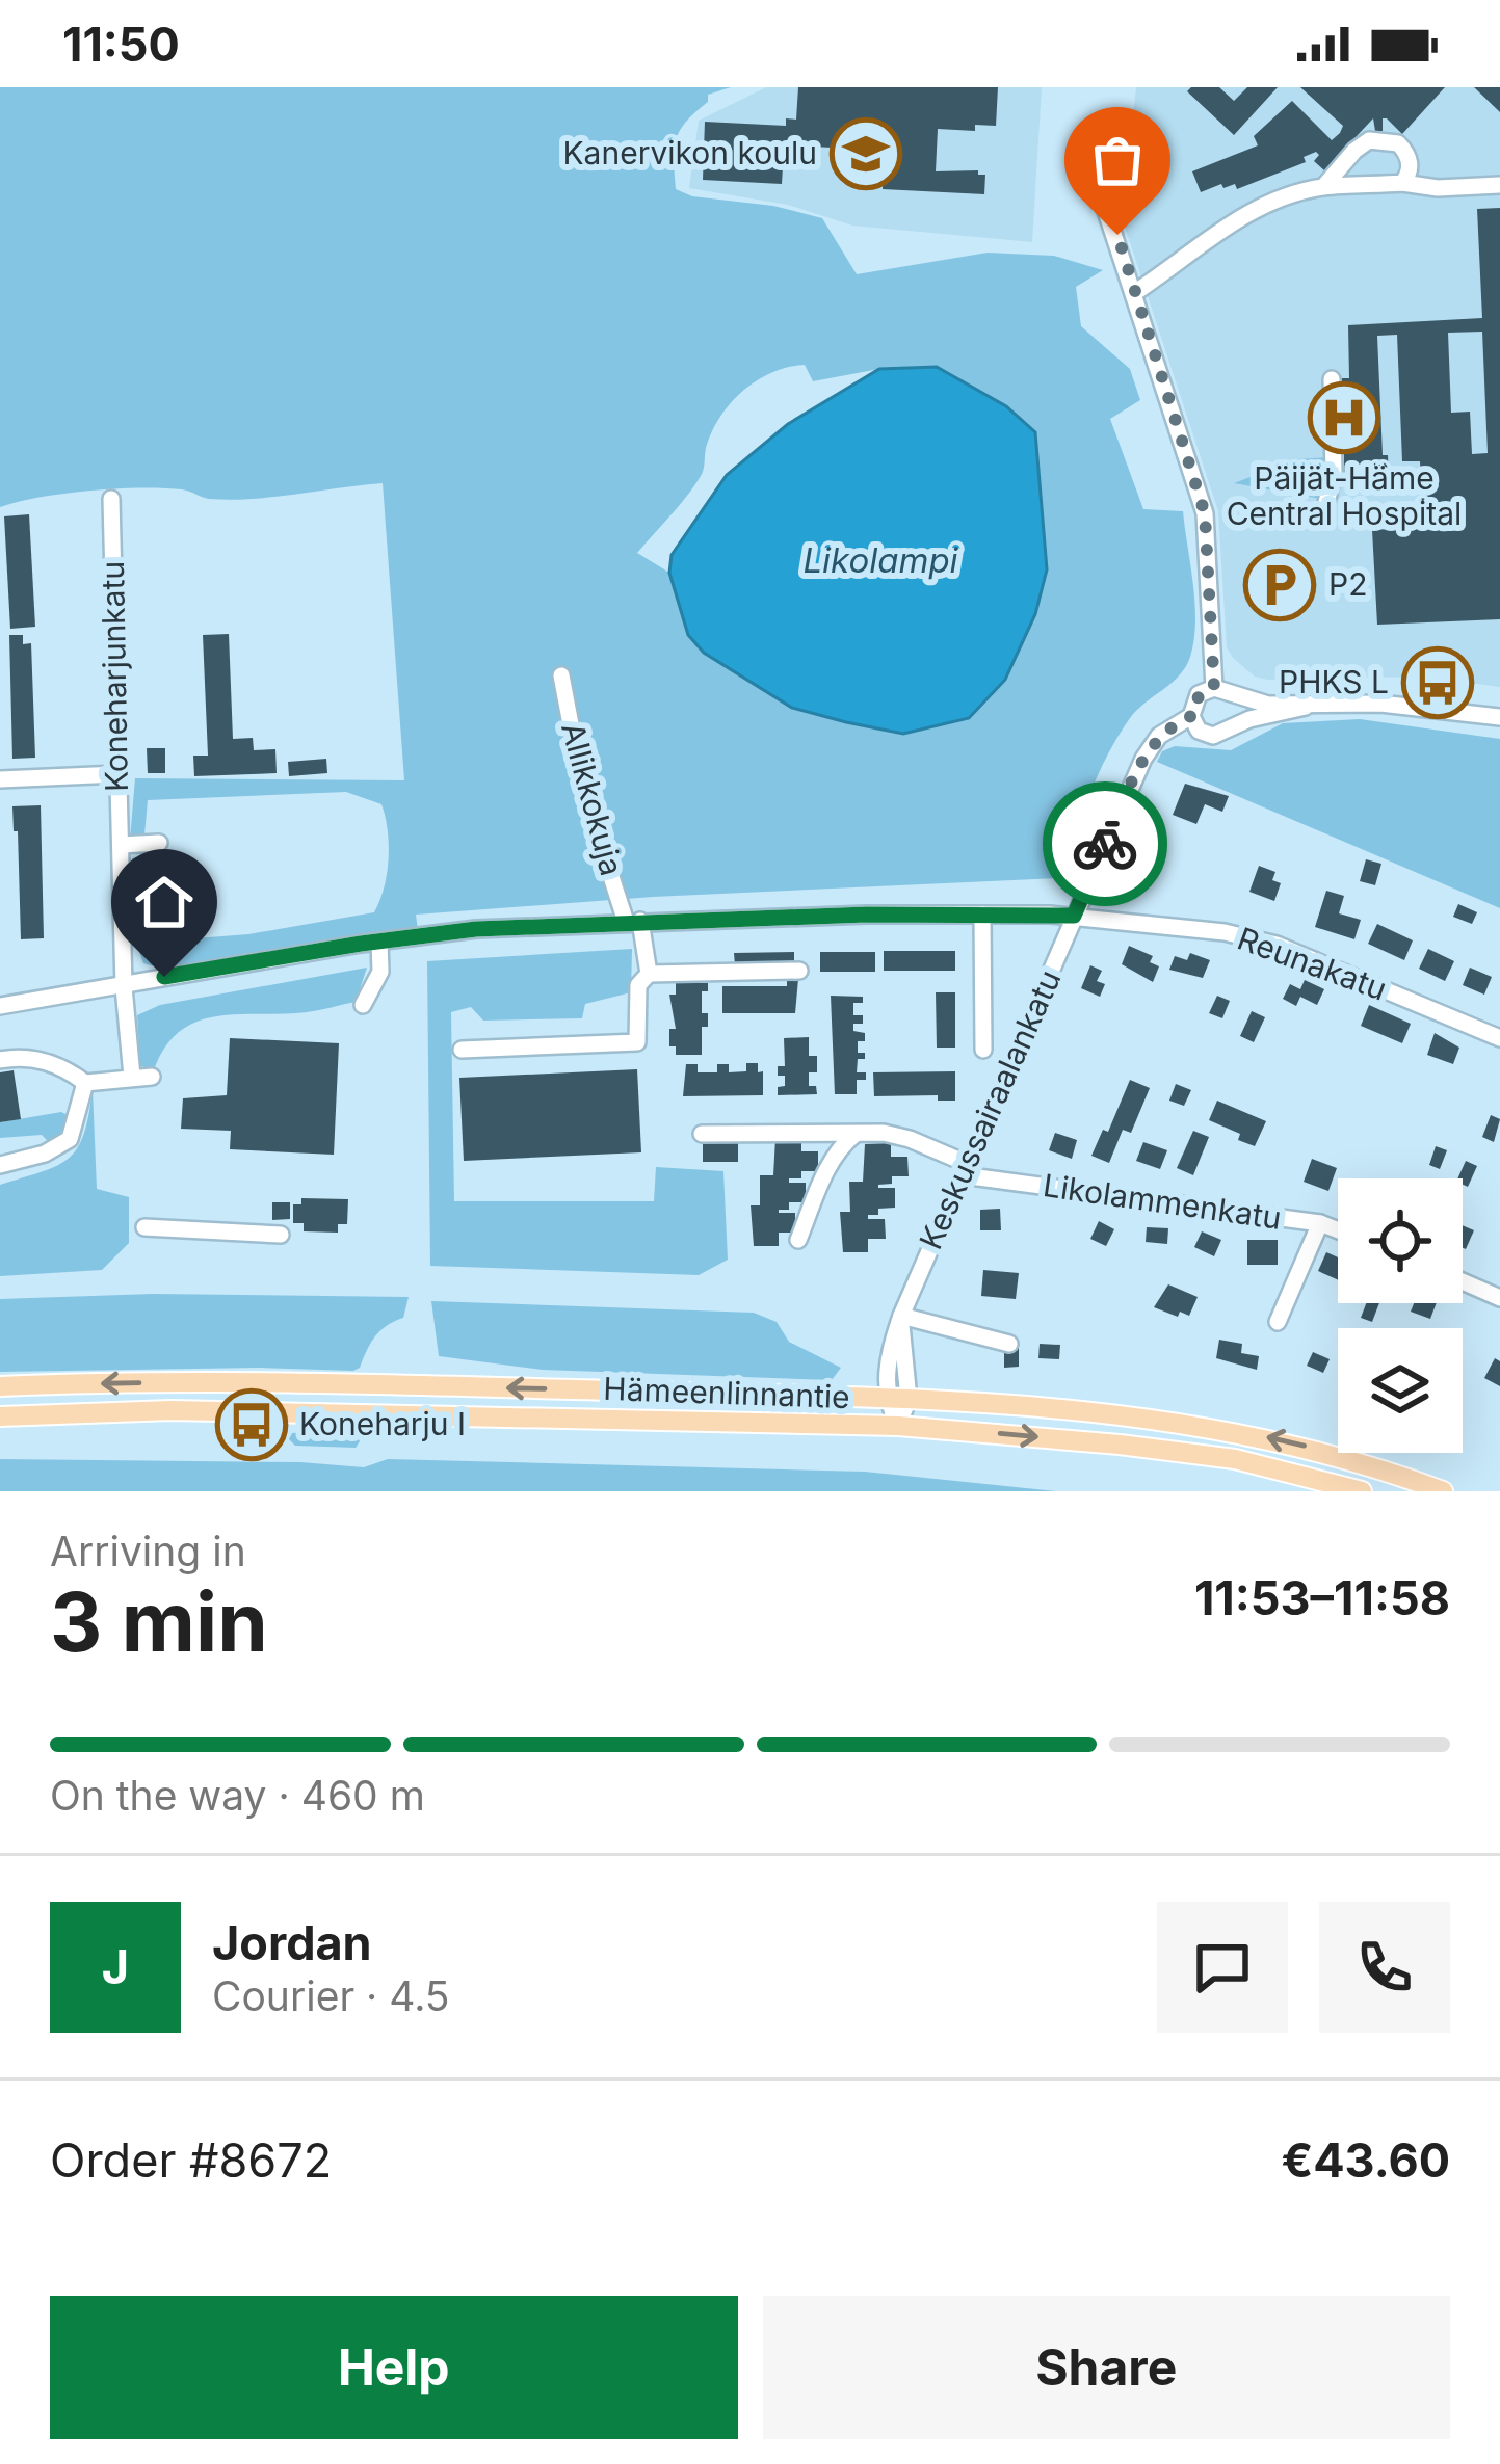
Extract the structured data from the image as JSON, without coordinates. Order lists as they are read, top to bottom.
{
  "streets": {
    "main road": ["Hämeenlinnantie"],
    "street": [
      "Koneharjunkatu",
      "Allikkokuja",
      "Reunakatu",
      "Keskussairaalankatu",
      "Likolammenkatu"
    ]
  },
  "crossings": [
    ["Koneharjunkatu", "Reunakatu"],
    ["Allikkokuja", "Reunakatu"],
    ["Reunakatu", "Keskussairaalankatu"],
    ["Keskussairaalankatu", "Likolammenkatu"],
    ["Keskussairaalankatu", "Hämeenlinnantie"]
  ],
  "water": ["Likolampi"],
  "places": {
    "school or university": ["Kanervikon koulu"],
    "hospital": ["Päijät-Häme Central Hospital"],
    "parking": ["P2"],
    "bus stop": ["PHKS L", "Koneharju I"]
  },
  "page": {
    "status": "11:50",
    "heading": ["3 min", "Arriving in", "11:53–11:58"],
    "panel": [
      "Jordan",
      "Courier · 4.5",
      "Order #8672",
      "€43.60"
    ],
    "bar": "On the way · 460 m",
    "round": "J",
    "buttons": ["Help", "Share"]
  }
}
